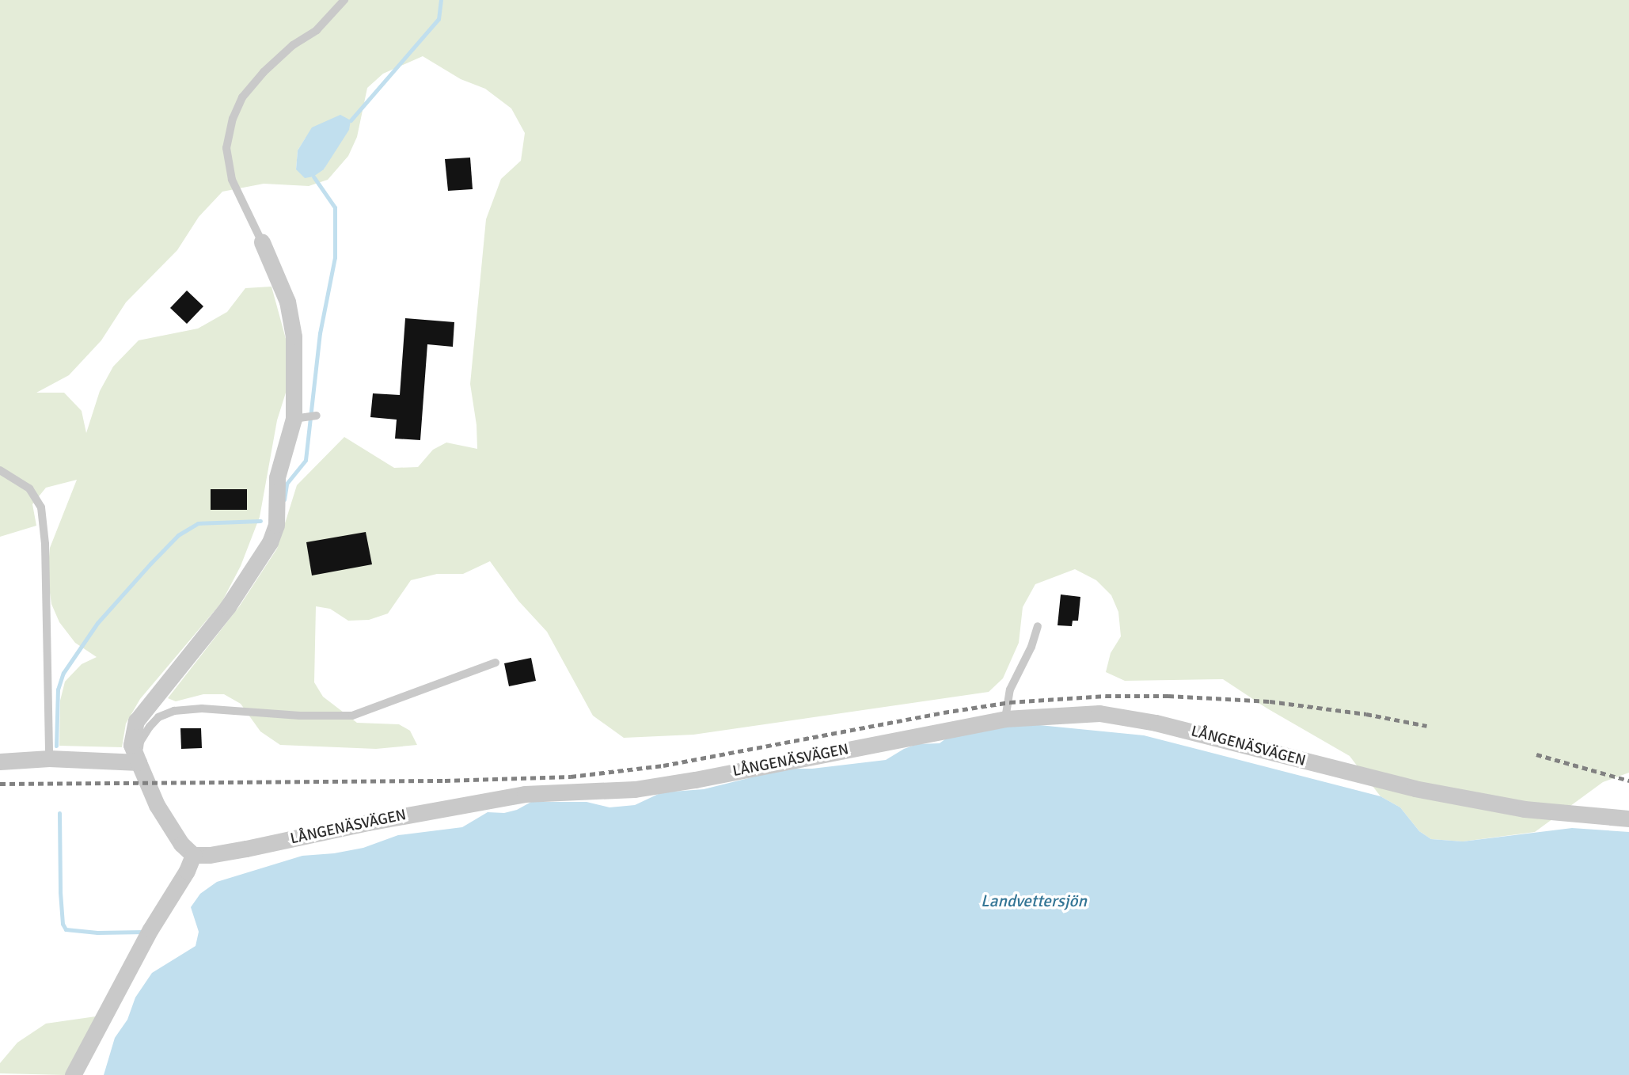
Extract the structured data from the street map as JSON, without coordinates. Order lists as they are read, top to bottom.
{
  "streets": {
    "street": ["LÅNGENÄSVÄGEN"]
  },
  "water": ["Landvettersjön"]
}
